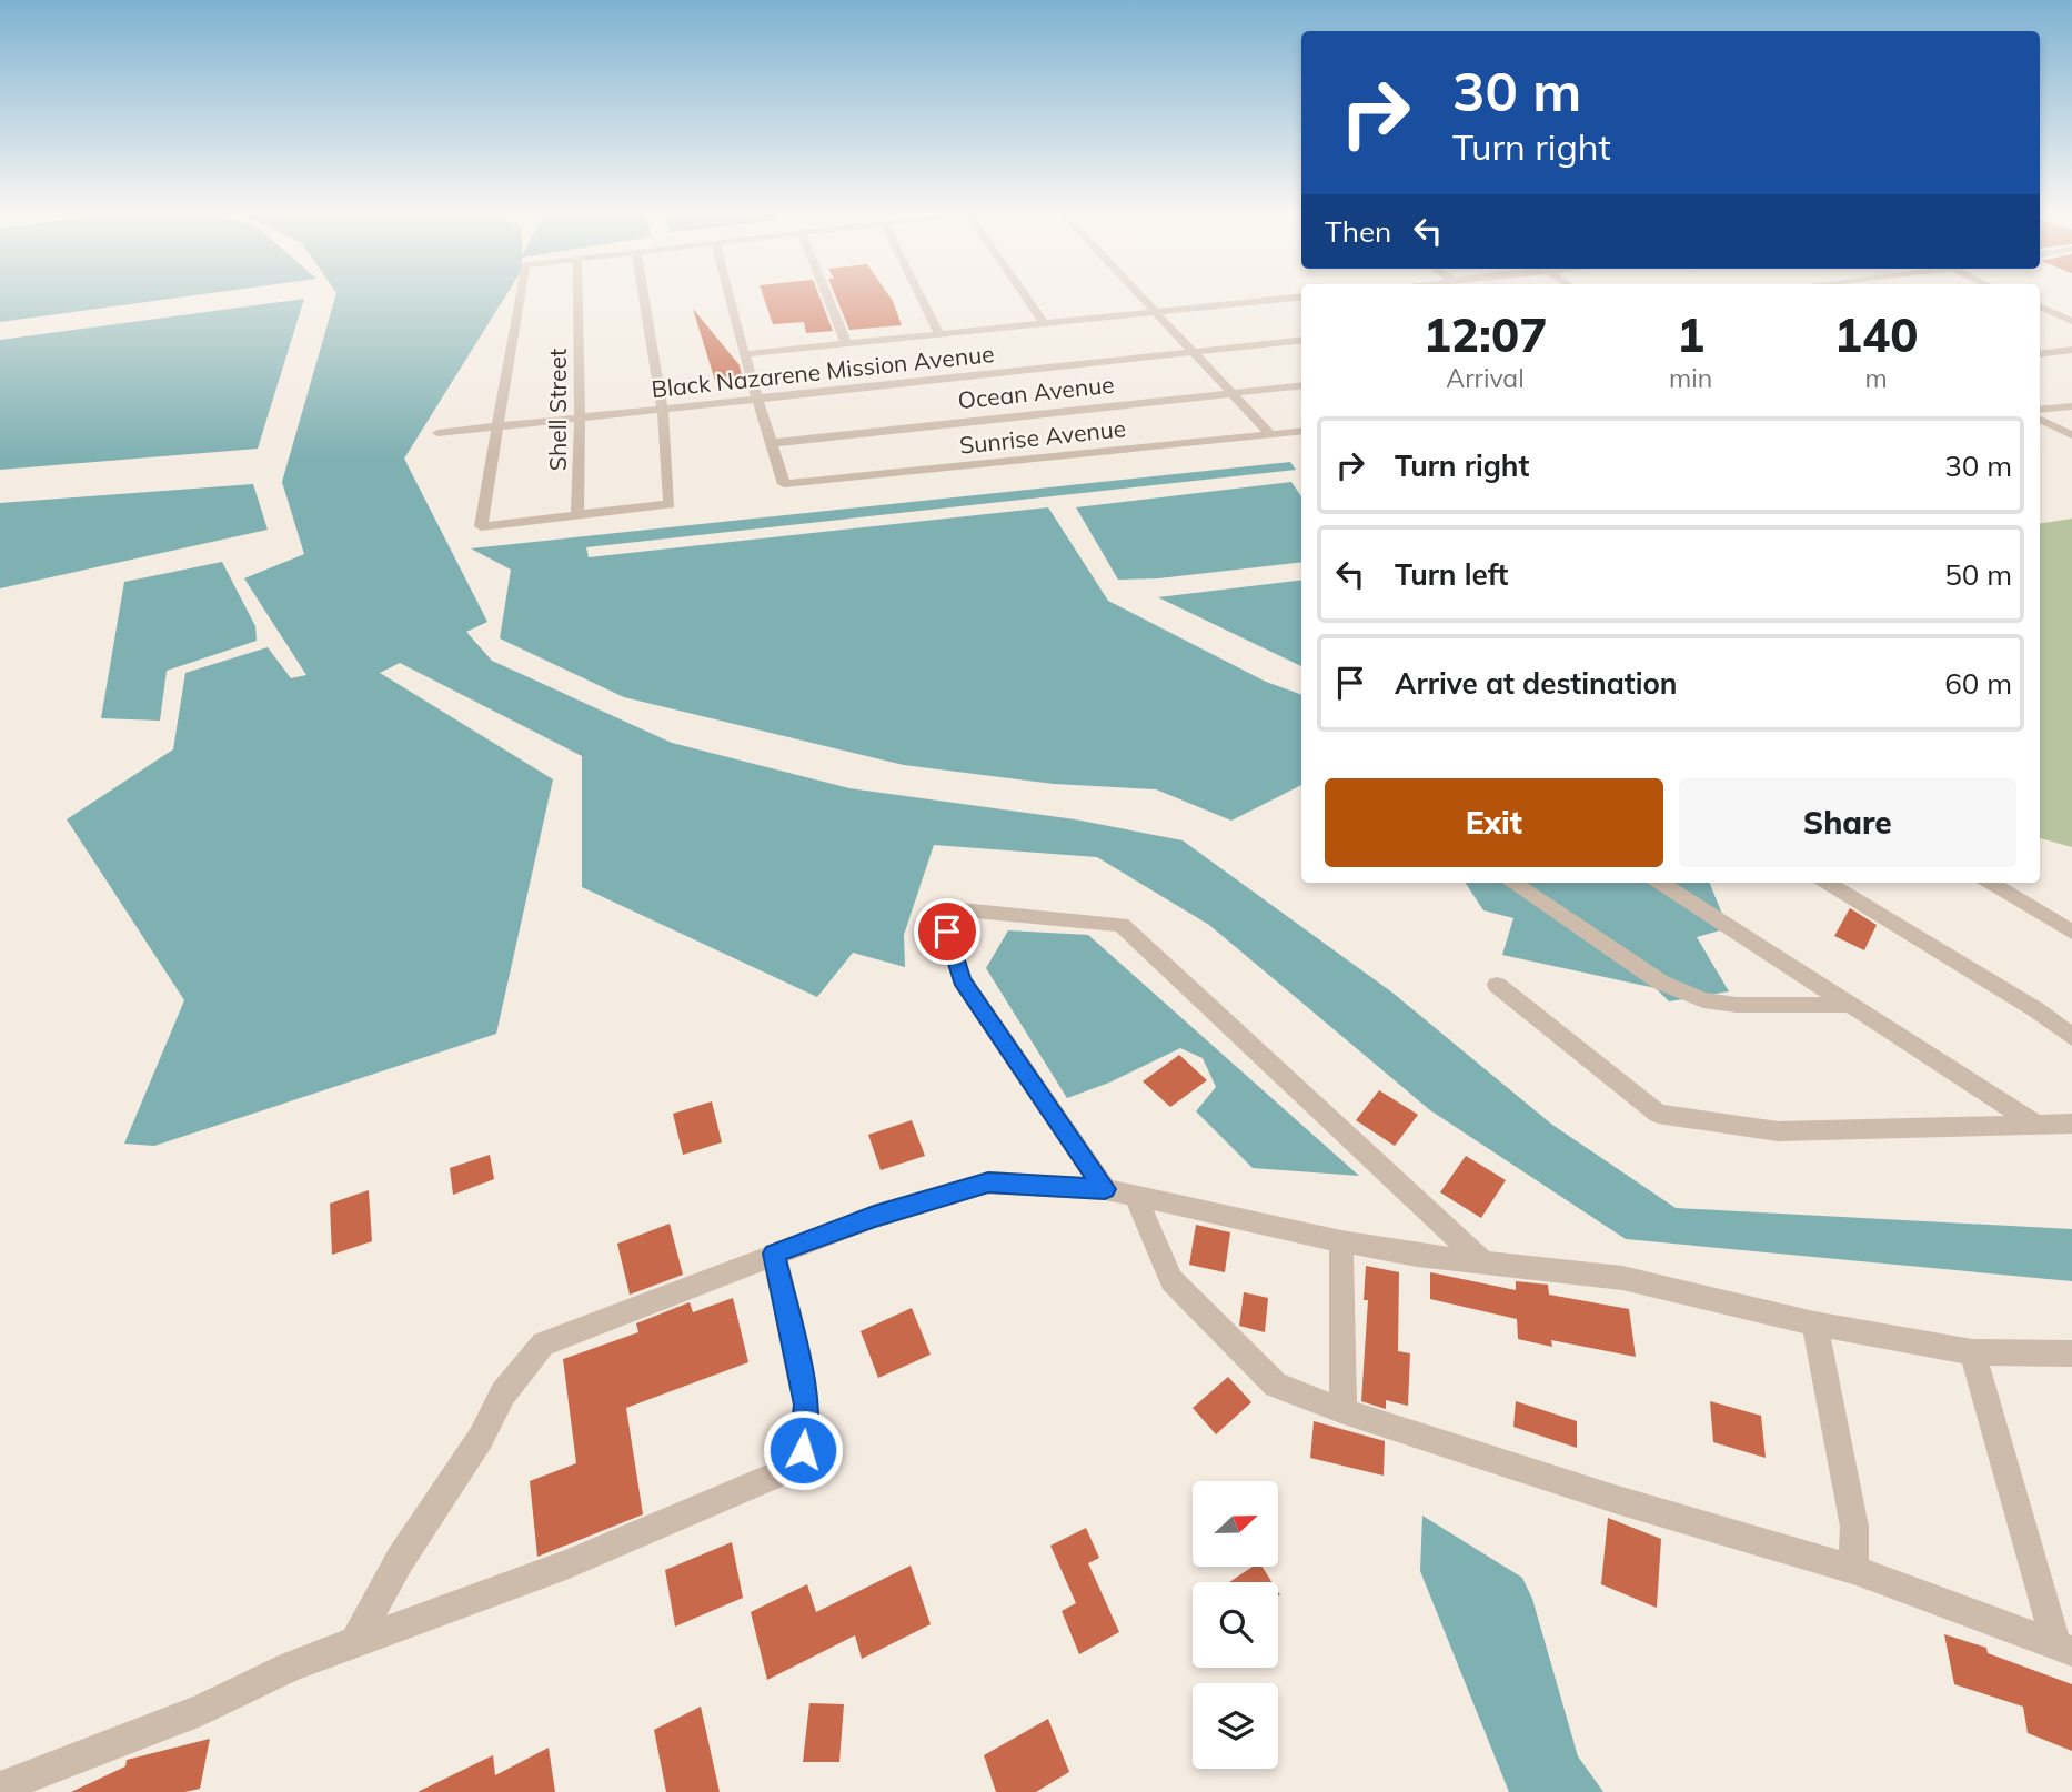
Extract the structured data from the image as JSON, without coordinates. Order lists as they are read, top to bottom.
{
  "streets": {
    "street": [
      "Black Nazarene Mission Avenue",
      "Ocean Avenue",
      "Shell Street",
      "Sunrise Avenue"
    ]
  },
  "crossings": [
    ["Black Nazarene Mission Avenue", "Shell Street"],
    ["Ocean Avenue", "Sunrise Avenue"]
  ],
  "north": "right",
  "page": {
    "turn": ["30 m", "Turn right"],
    "then": "Then",
    "eta": [
      "12:07",
      "Arrival",
      "1",
      "min",
      "140",
      "m"
    ],
    "list": [
      {
        "name": "Turn right",
        "value": "30 m"
      },
      {
        "name": "Turn left",
        "value": "50 m"
      },
      {
        "name": "Arrive at destination",
        "value": "60 m"
      }
    ],
    "buttons": ["Exit", "Share"]
  }
}
